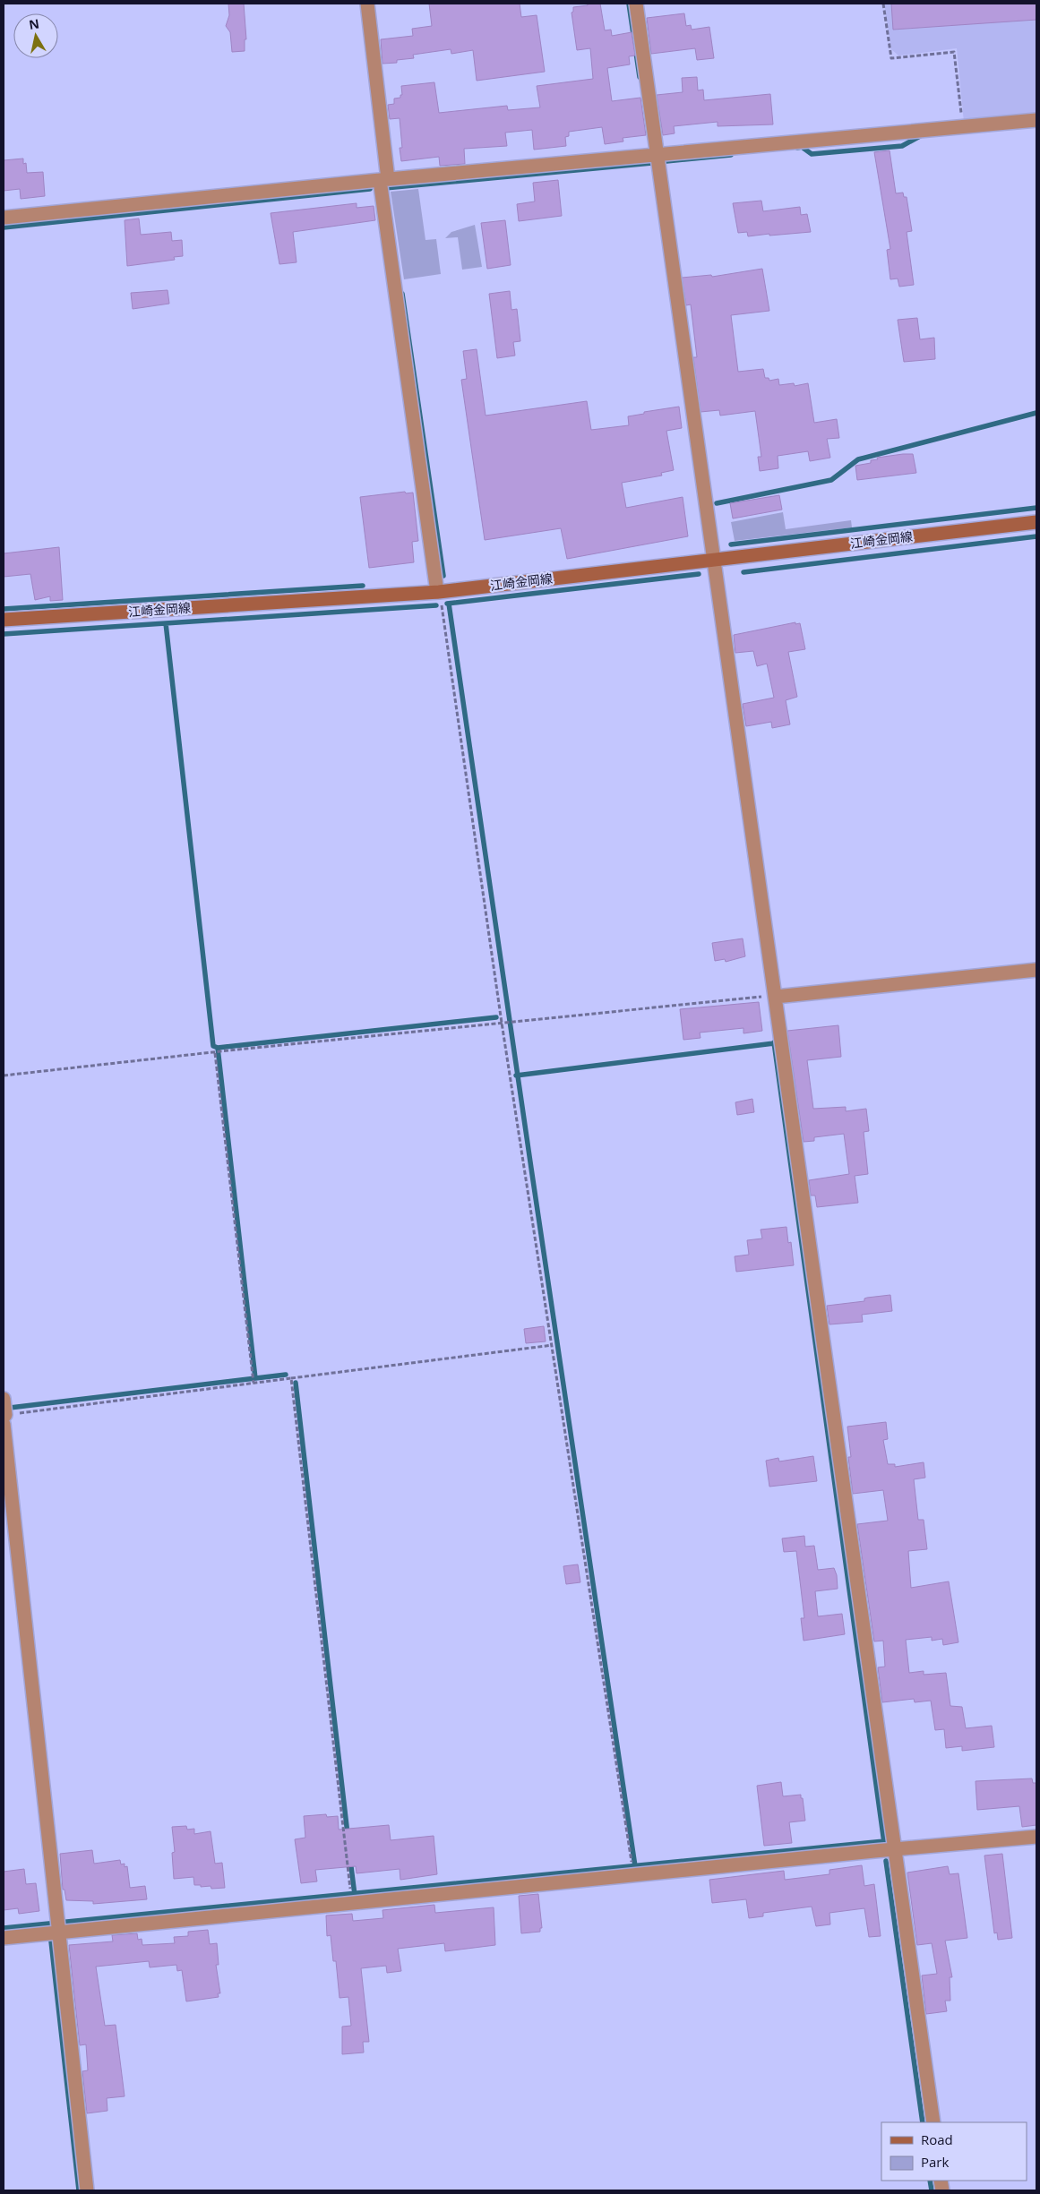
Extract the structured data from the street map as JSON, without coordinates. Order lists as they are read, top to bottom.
{
  "streets": {
    "main road": ["江崎金岡線"]
  },
  "legend": ["Road", "Park"],
  "north": "top"
}
